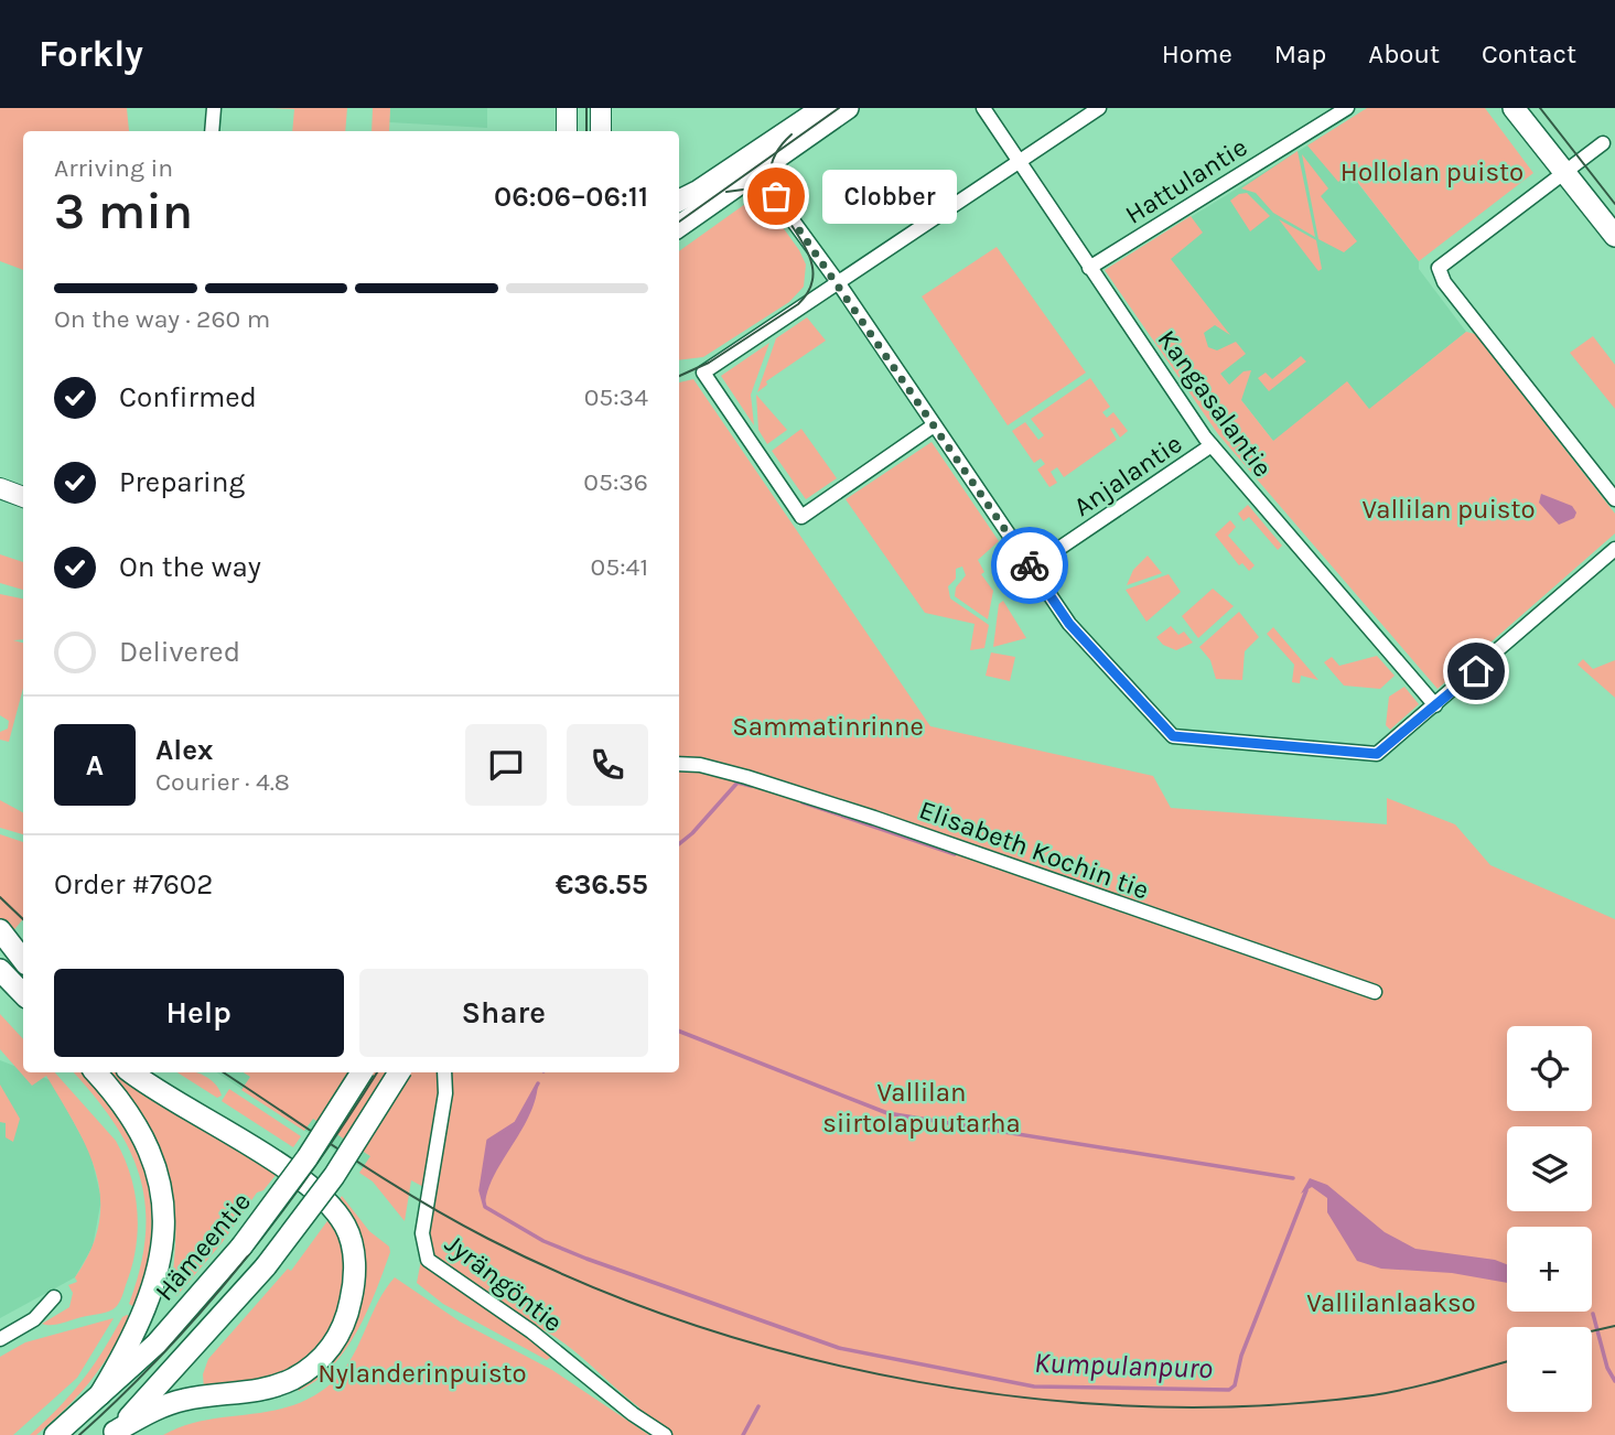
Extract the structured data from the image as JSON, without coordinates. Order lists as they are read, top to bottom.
{
  "streets": {
    "main road": ["Hämeentie"],
    "street": [
      "Hattulantie",
      "Kangasalantie",
      "Anjalantie",
      "Elisabeth Kochin tie",
      "Jyrängöntie"
    ]
  },
  "crossings": [
    ["Hattulantie", "Kangasalantie"],
    ["Kangasalantie", "Anjalantie"]
  ],
  "water": ["Kumpulanpuro"],
  "parks": [
    "Hollolan puisto",
    "Vallilan puisto",
    "Sammatinrinne",
    "Vallilan siirtolapuutarha",
    "Vallilanlaakso",
    "Nylanderinpuisto"
  ],
  "places": ["Clobber"],
  "page": {
    "header": "Forkly",
    "nav": [
      "Home",
      "Map",
      "About",
      "Contact"
    ],
    "heading": ["3 min", "Arriving in", "06:06–06:11"],
    "panel": [
      "Alex",
      "Courier · 4.8",
      "Order #7602",
      "€36.55"
    ],
    "bubble": "Clobber",
    "bar": "On the way · 260 m",
    "list": [
      ["Confirmed", "05:34"],
      ["Preparing", "05:36"],
      ["On the way", "05:41"],
      "Delivered"
    ],
    "round": "A",
    "buttons": ["Help", "Share"],
    "map_buttons": ["+", "−"]
  }
}
